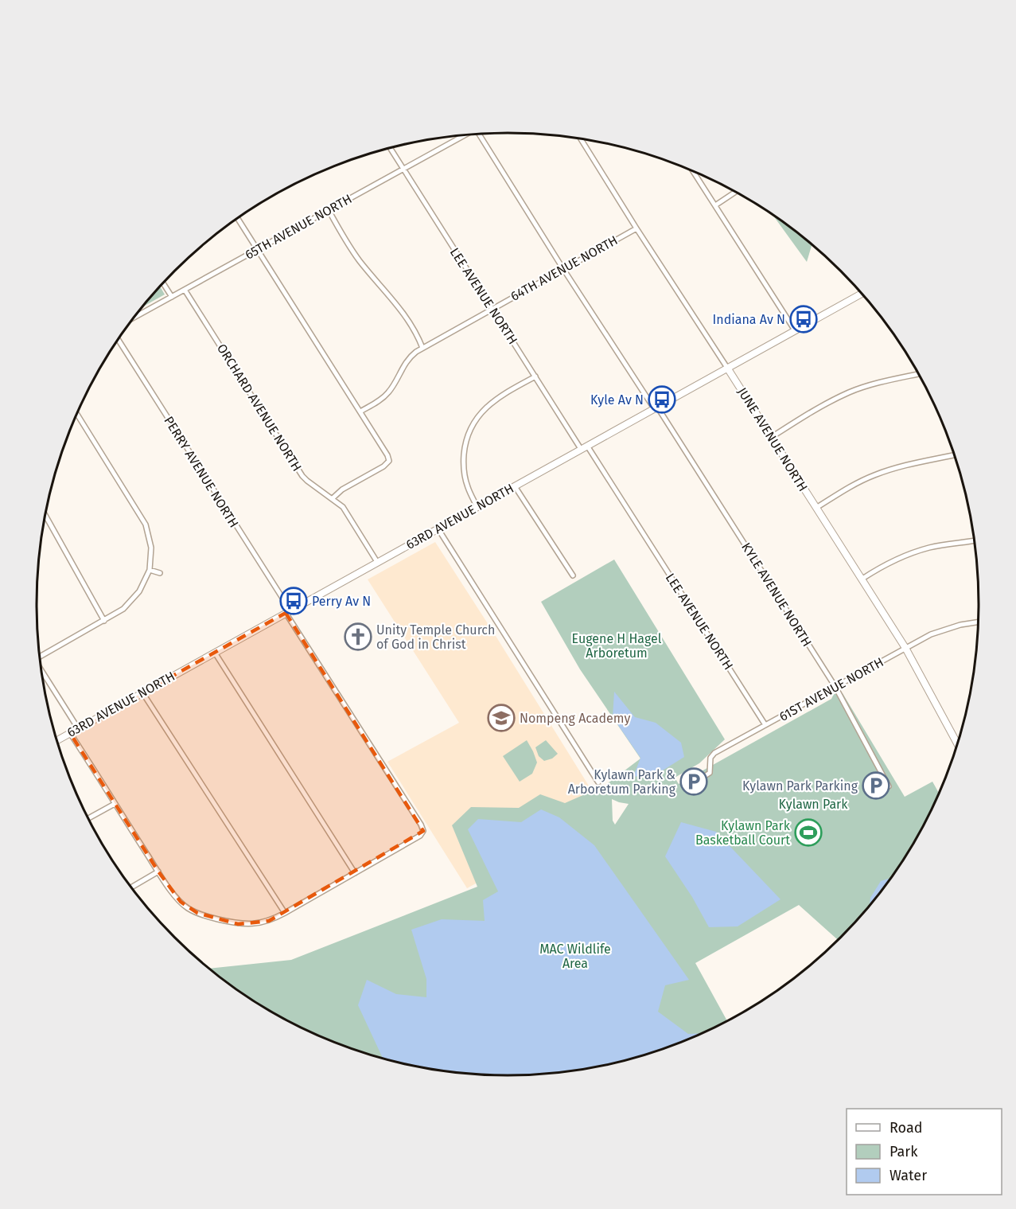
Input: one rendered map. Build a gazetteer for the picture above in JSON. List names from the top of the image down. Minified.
{"streets":{"street":["65TH AVENUE NORTH","64TH AVENUE NORTH","LEE AVENUE NORTH","ORCHARD AVENUE NORTH","JUNE AVENUE NORTH","PERRY AVENUE NORTH","63RD AVENUE NORTH","KYLE AVENUE NORTH","61ST AVENUE NORTH"]},"crossings":[["65TH AVENUE NORTH","LEE AVENUE NORTH"],["65TH AVENUE NORTH","ORCHARD AVENUE NORTH"],["64TH AVENUE NORTH","LEE AVENUE NORTH"],["64TH AVENUE NORTH","JUNE AVENUE NORTH"],["64TH AVENUE NORTH","KYLE AVENUE NORTH"],["LEE AVENUE NORTH","63RD AVENUE NORTH"],["LEE AVENUE NORTH","61ST AVENUE NORTH"],["ORCHARD AVENUE NORTH","63RD AVENUE NORTH"],["JUNE AVENUE NORTH","63RD AVENUE NORTH"],["JUNE AVENUE NORTH","61ST AVENUE NORTH"],["PERRY AVENUE NORTH","63RD AVENUE NORTH"],["63RD AVENUE NORTH","KYLE AVENUE NORTH"],["KYLE AVENUE NORTH","61ST AVENUE NORTH"]],"parks":["Eugene H Hagel Arboretum","Kylawn Park","MAC Wildlife Area"],"places":{"bus stop":["Indiana Av N","Kyle Av N","Perry Av N"],"church":["Unity Temple Church of God in Christ"],"school or university":["Nompeng Academy"],"parking":["Kylawn Park & Arboretum Parking","Kylawn Park Parking"],"sports":["Kylawn Park Basketball Court"]},"legend":["Road","Park","Water"]}
